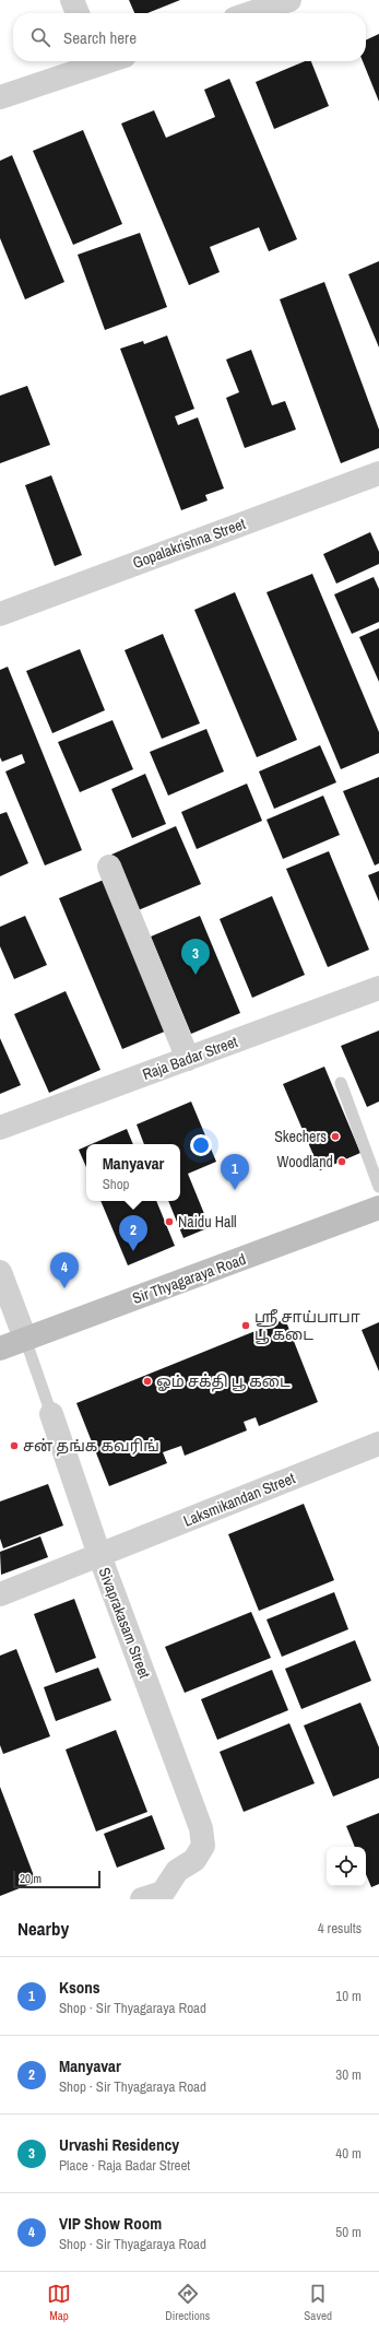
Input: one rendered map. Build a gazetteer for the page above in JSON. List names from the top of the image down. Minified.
{"streets":{"main road":["Sir Thyagaraya Road"],"street":["Gopalakrishna Street","Raja Badar Street","Laksmikandan Street","Sivaprakasam Street"]},"crossings":[["Sir Thyagaraya Road","Sivaprakasam Street"],["Laksmikandan Street","Sivaprakasam Street"]],"places":["Skechers","Woodland","Naidu Hall","ஶ்ரீ சாய்பாபா பூ கடை","ஓம் சக்தி பூ கடை","சன் தங்க கவரிங்"],"scale_bar":"20 m","page":{"search":"Search here","pins":["3","1","2","4"],"popup":["Manyavar","Shop"],"scale":"20 m","heading":["Nearby","4 results"],"list":[{"mark":"1","name":"Ksons","note":"Shop · Sir Thyagaraya Road","value":"10 m"},{"mark":"2","name":"Manyavar","note":"Shop · Sir Thyagaraya Road","value":"30 m"},{"mark":"3","name":"Urvashi Residency","note":"Place · Raja Badar Street","value":"40 m"},{"mark":"4","name":"VIP Show Room","note":"Shop · Sir Thyagaraya Road","value":"50 m"}],"nav":["Map","Directions","Saved"]}}
